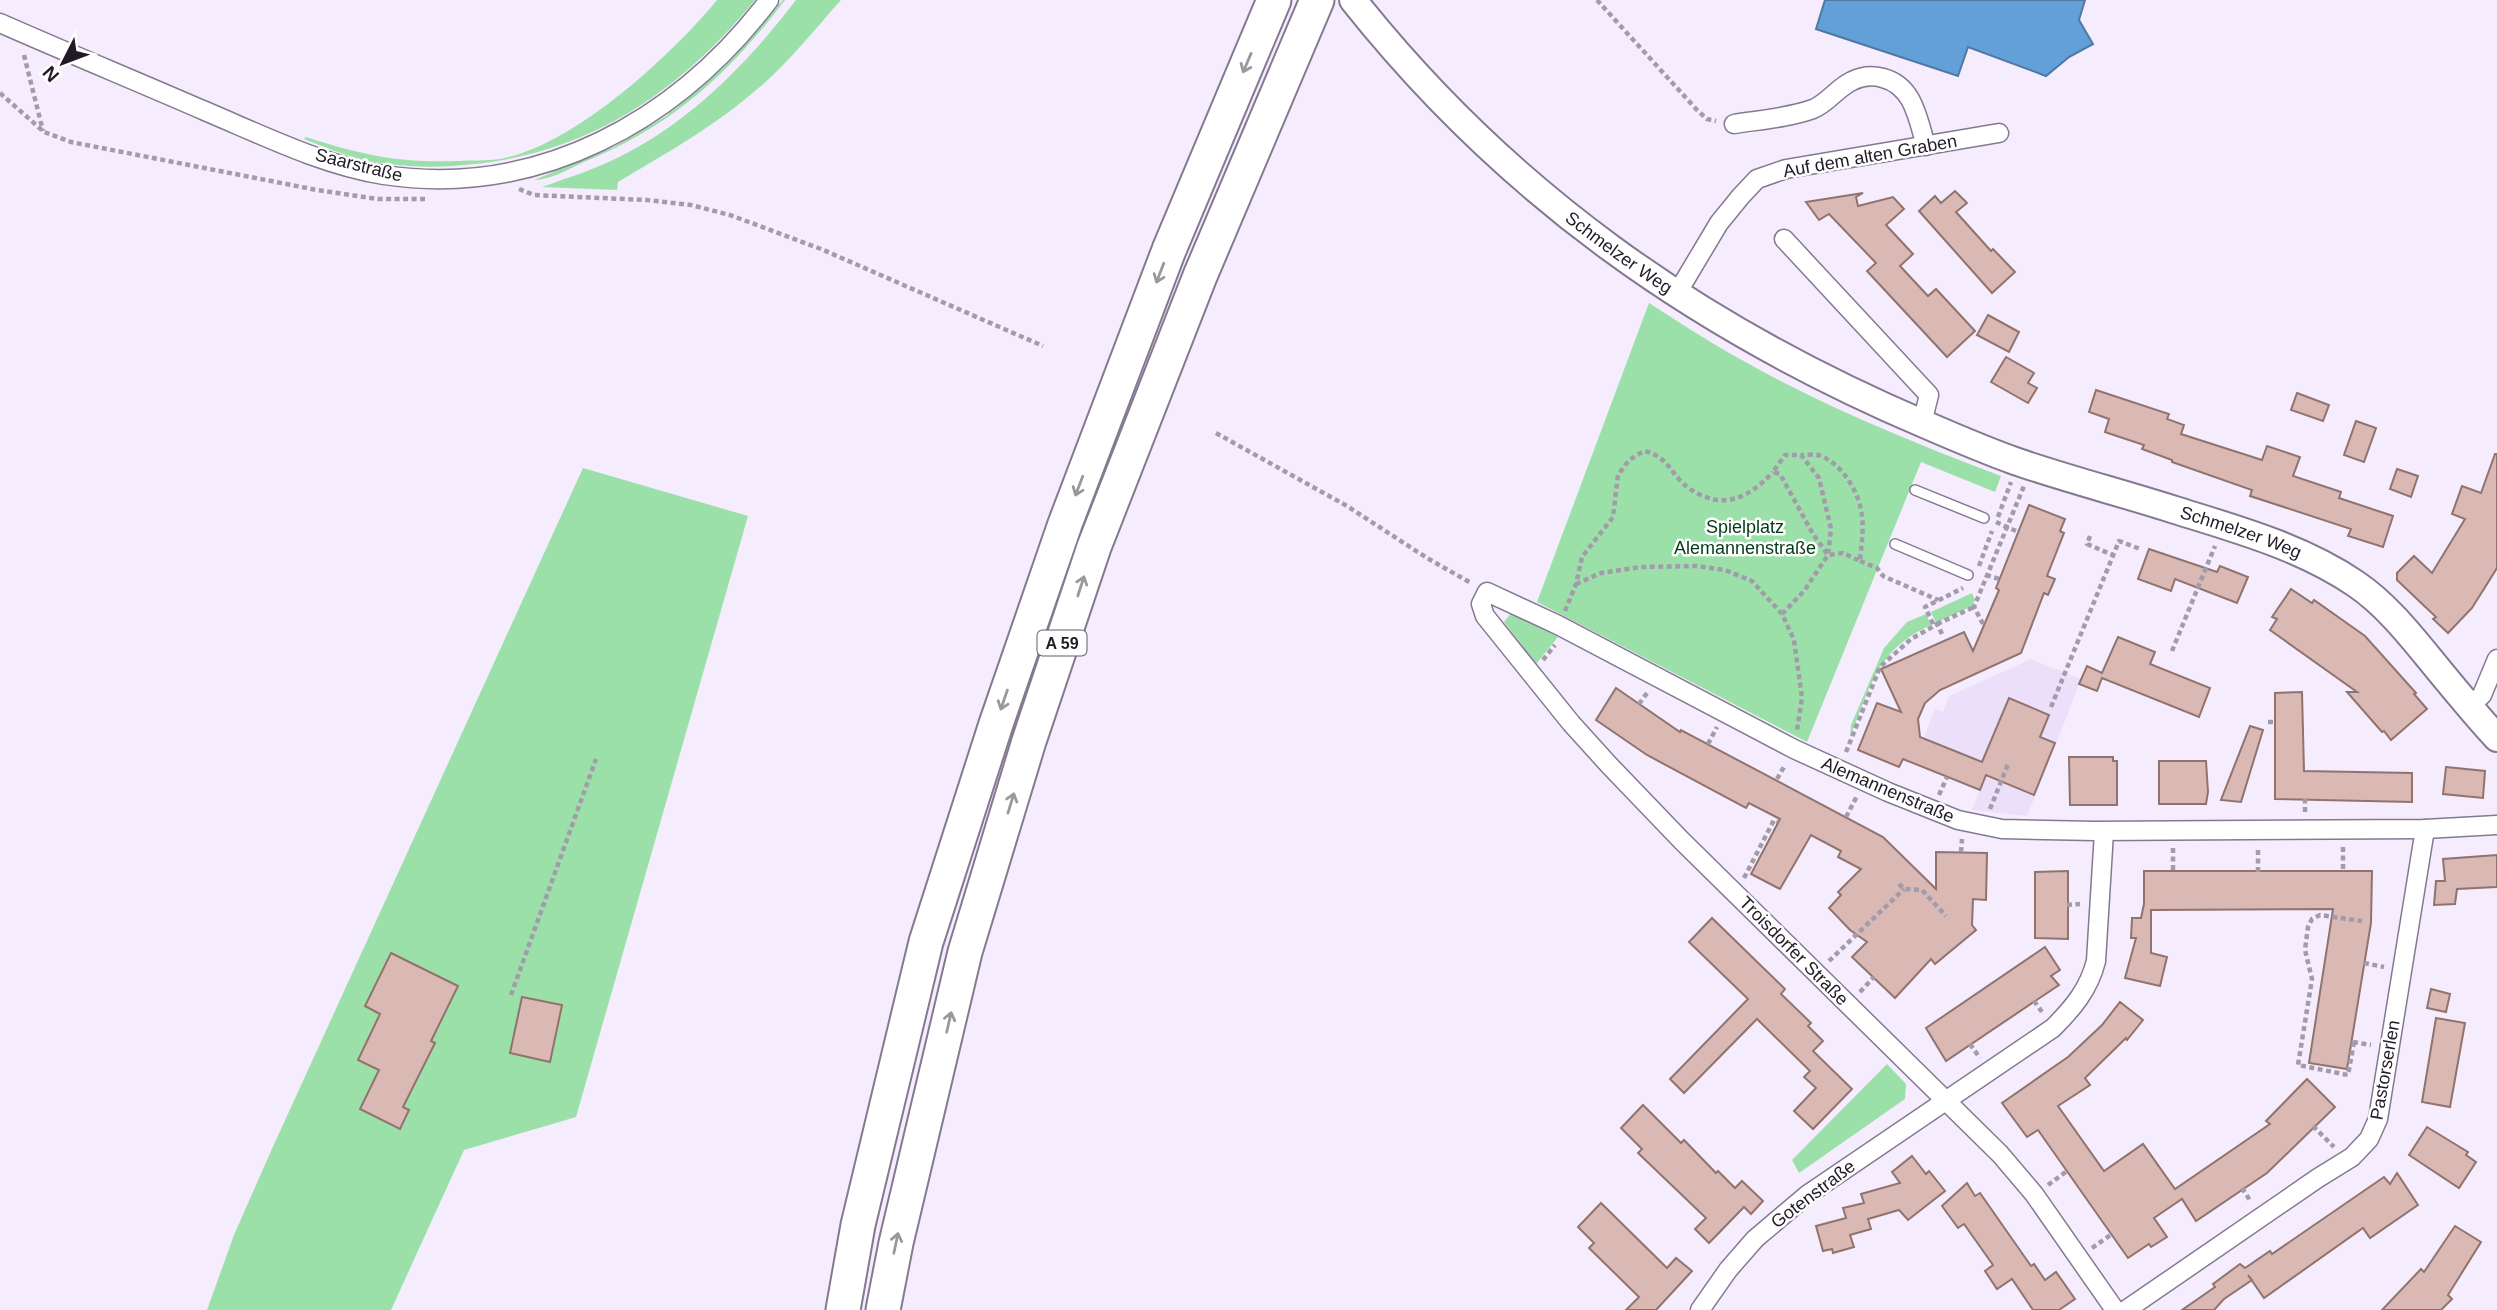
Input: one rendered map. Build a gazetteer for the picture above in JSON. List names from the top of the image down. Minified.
{"streets":{"highway":["A 59"],"street":["Auf dem alten Graben","Saarstraße","Schmelzer Weg","Alemannenstraße","Troisdorfer Straße","Pastorserlen","Gotenstraße"]},"crossings":[["Auf dem alten Graben","Schmelzer Weg"],["Alemannenstraße","Troisdorfer Straße"],["Alemannenstraße","Pastorserlen"],["Alemannenstraße","Gotenstraße"],["Troisdorfer Straße","Gotenstraße"]],"parks":["Spielplatz Alemannenstraße"],"north":"bottom left"}
